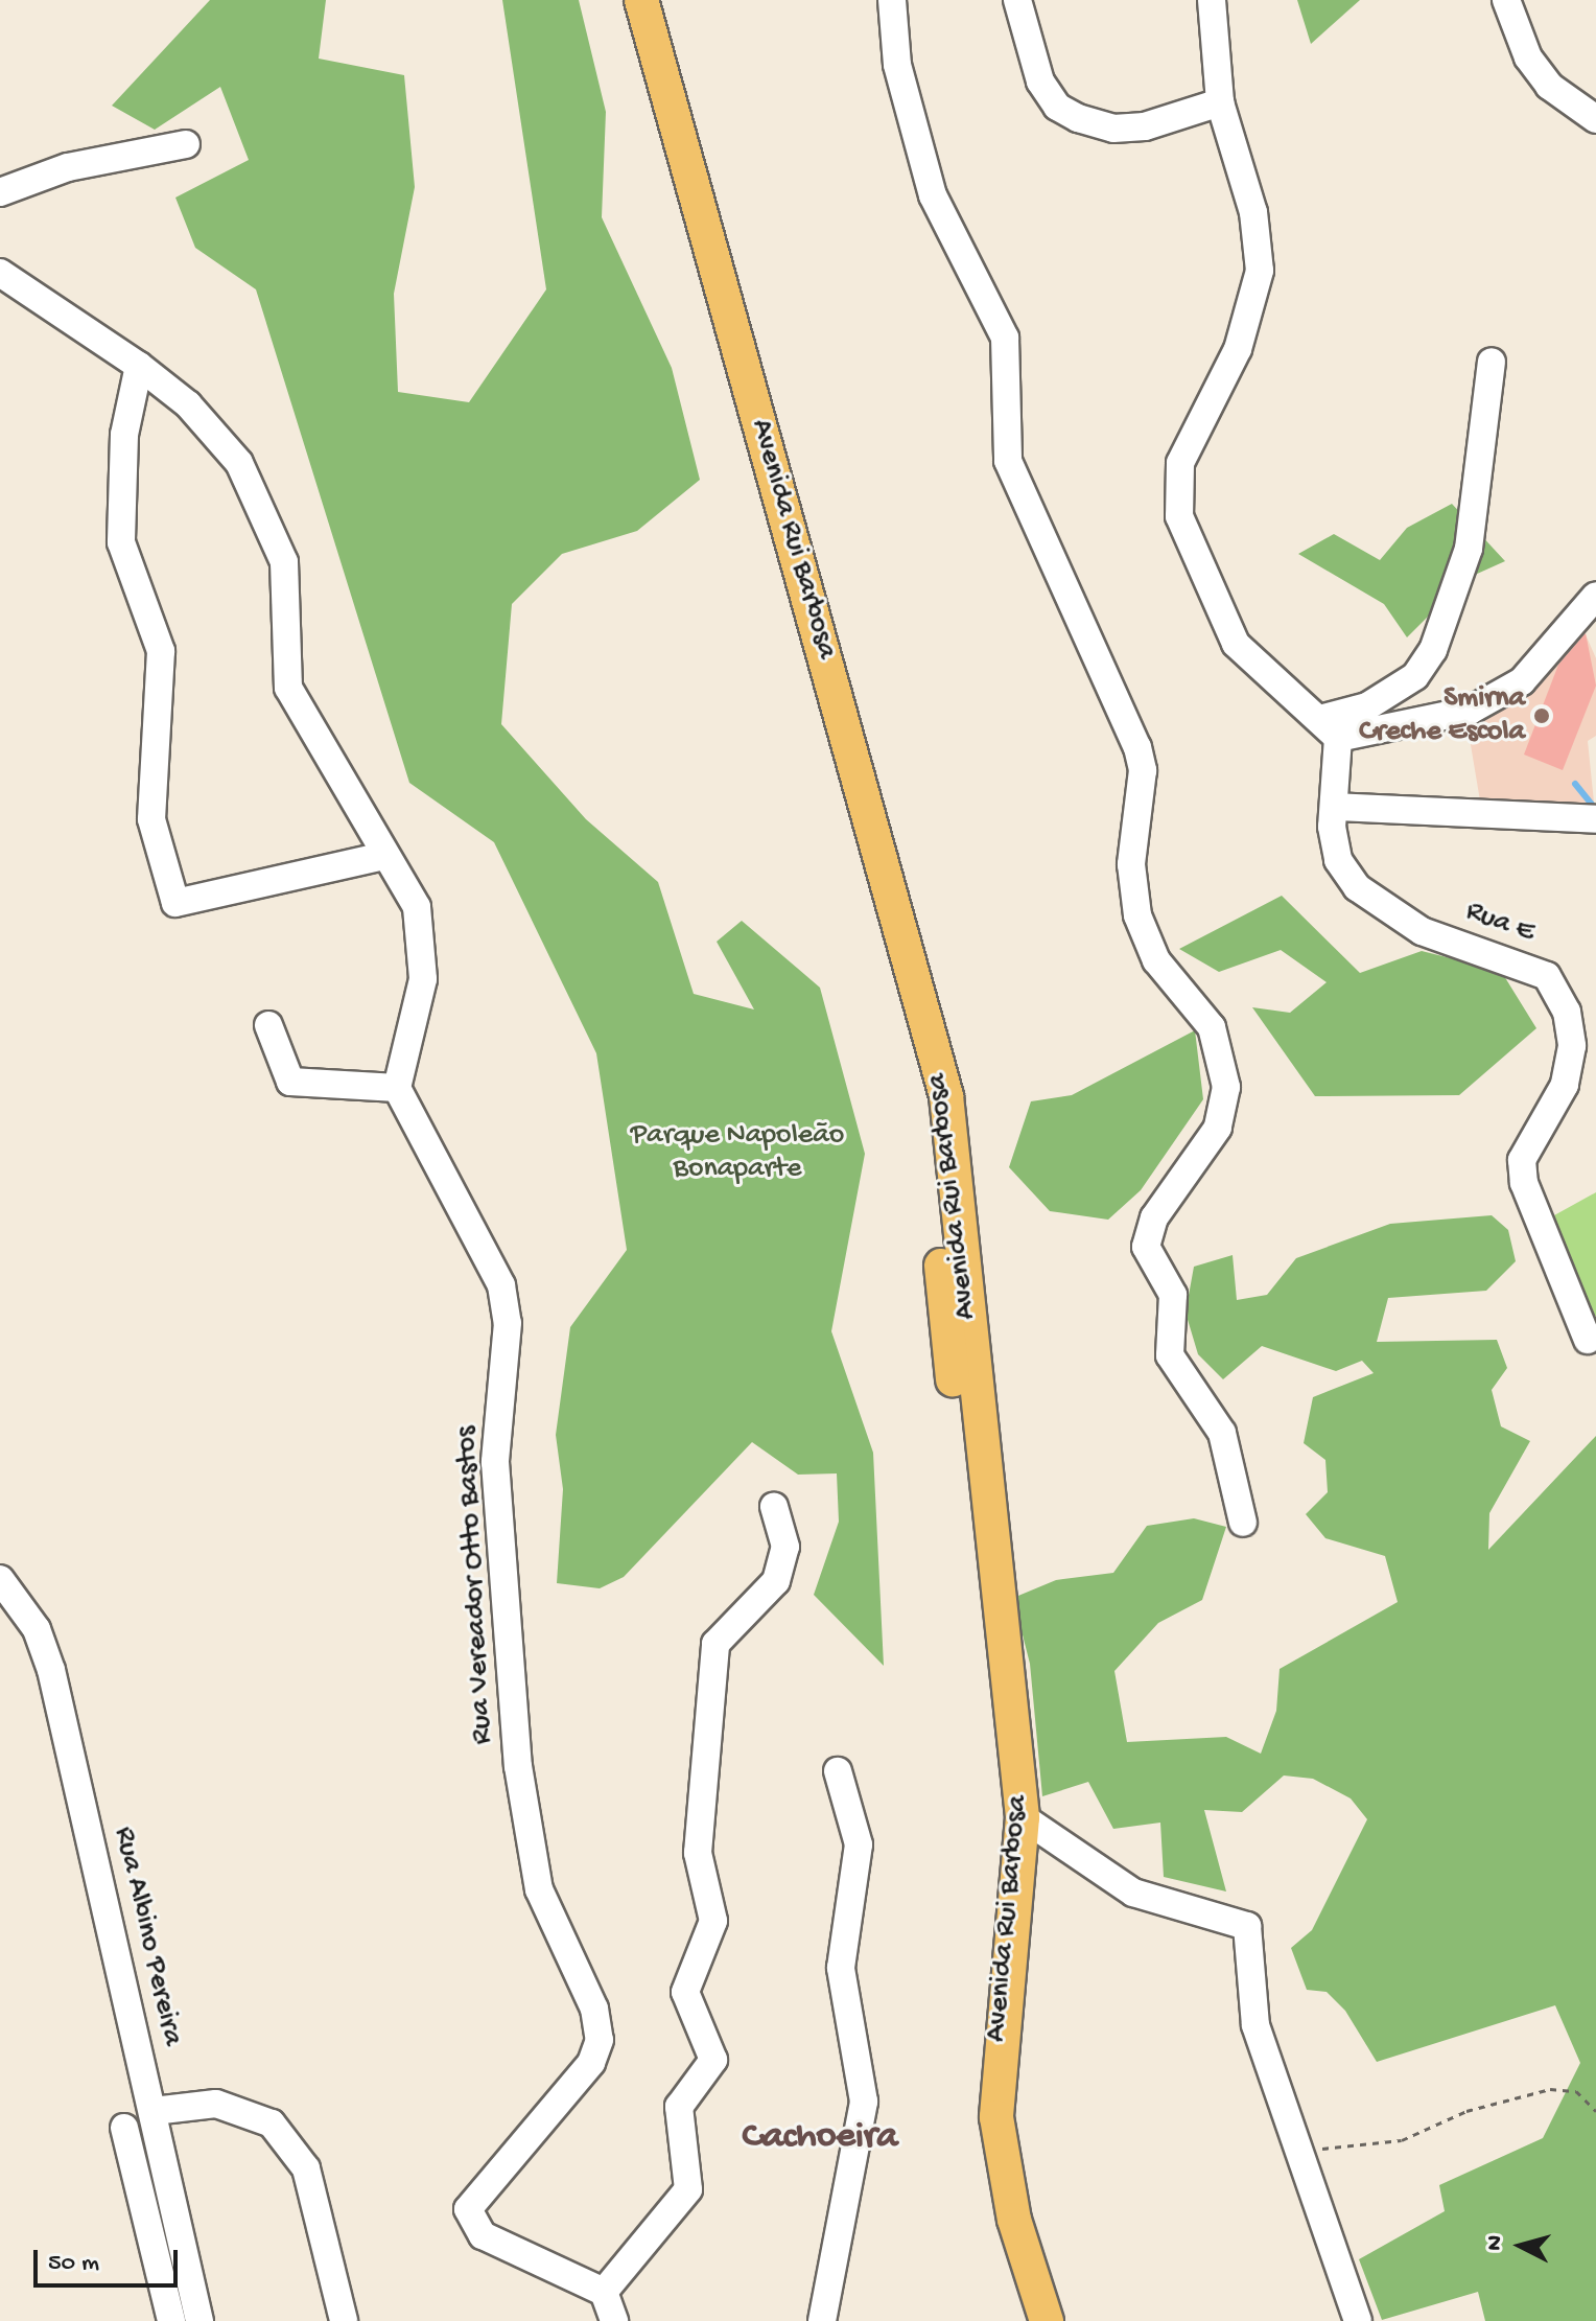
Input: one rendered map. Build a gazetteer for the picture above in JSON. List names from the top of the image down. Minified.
{"streets":{"main road":["Avenida Rui Barbosa"],"street":["Rua E","Rua Vereador Otto Bastos","Rua Albino Pereira"]},"districts":["Cachoeira"],"parks":["Parque Napoleão Bonaparte"],"places":["Smirna Creche Escola"],"scale_bar":"50 m","north":"left"}
